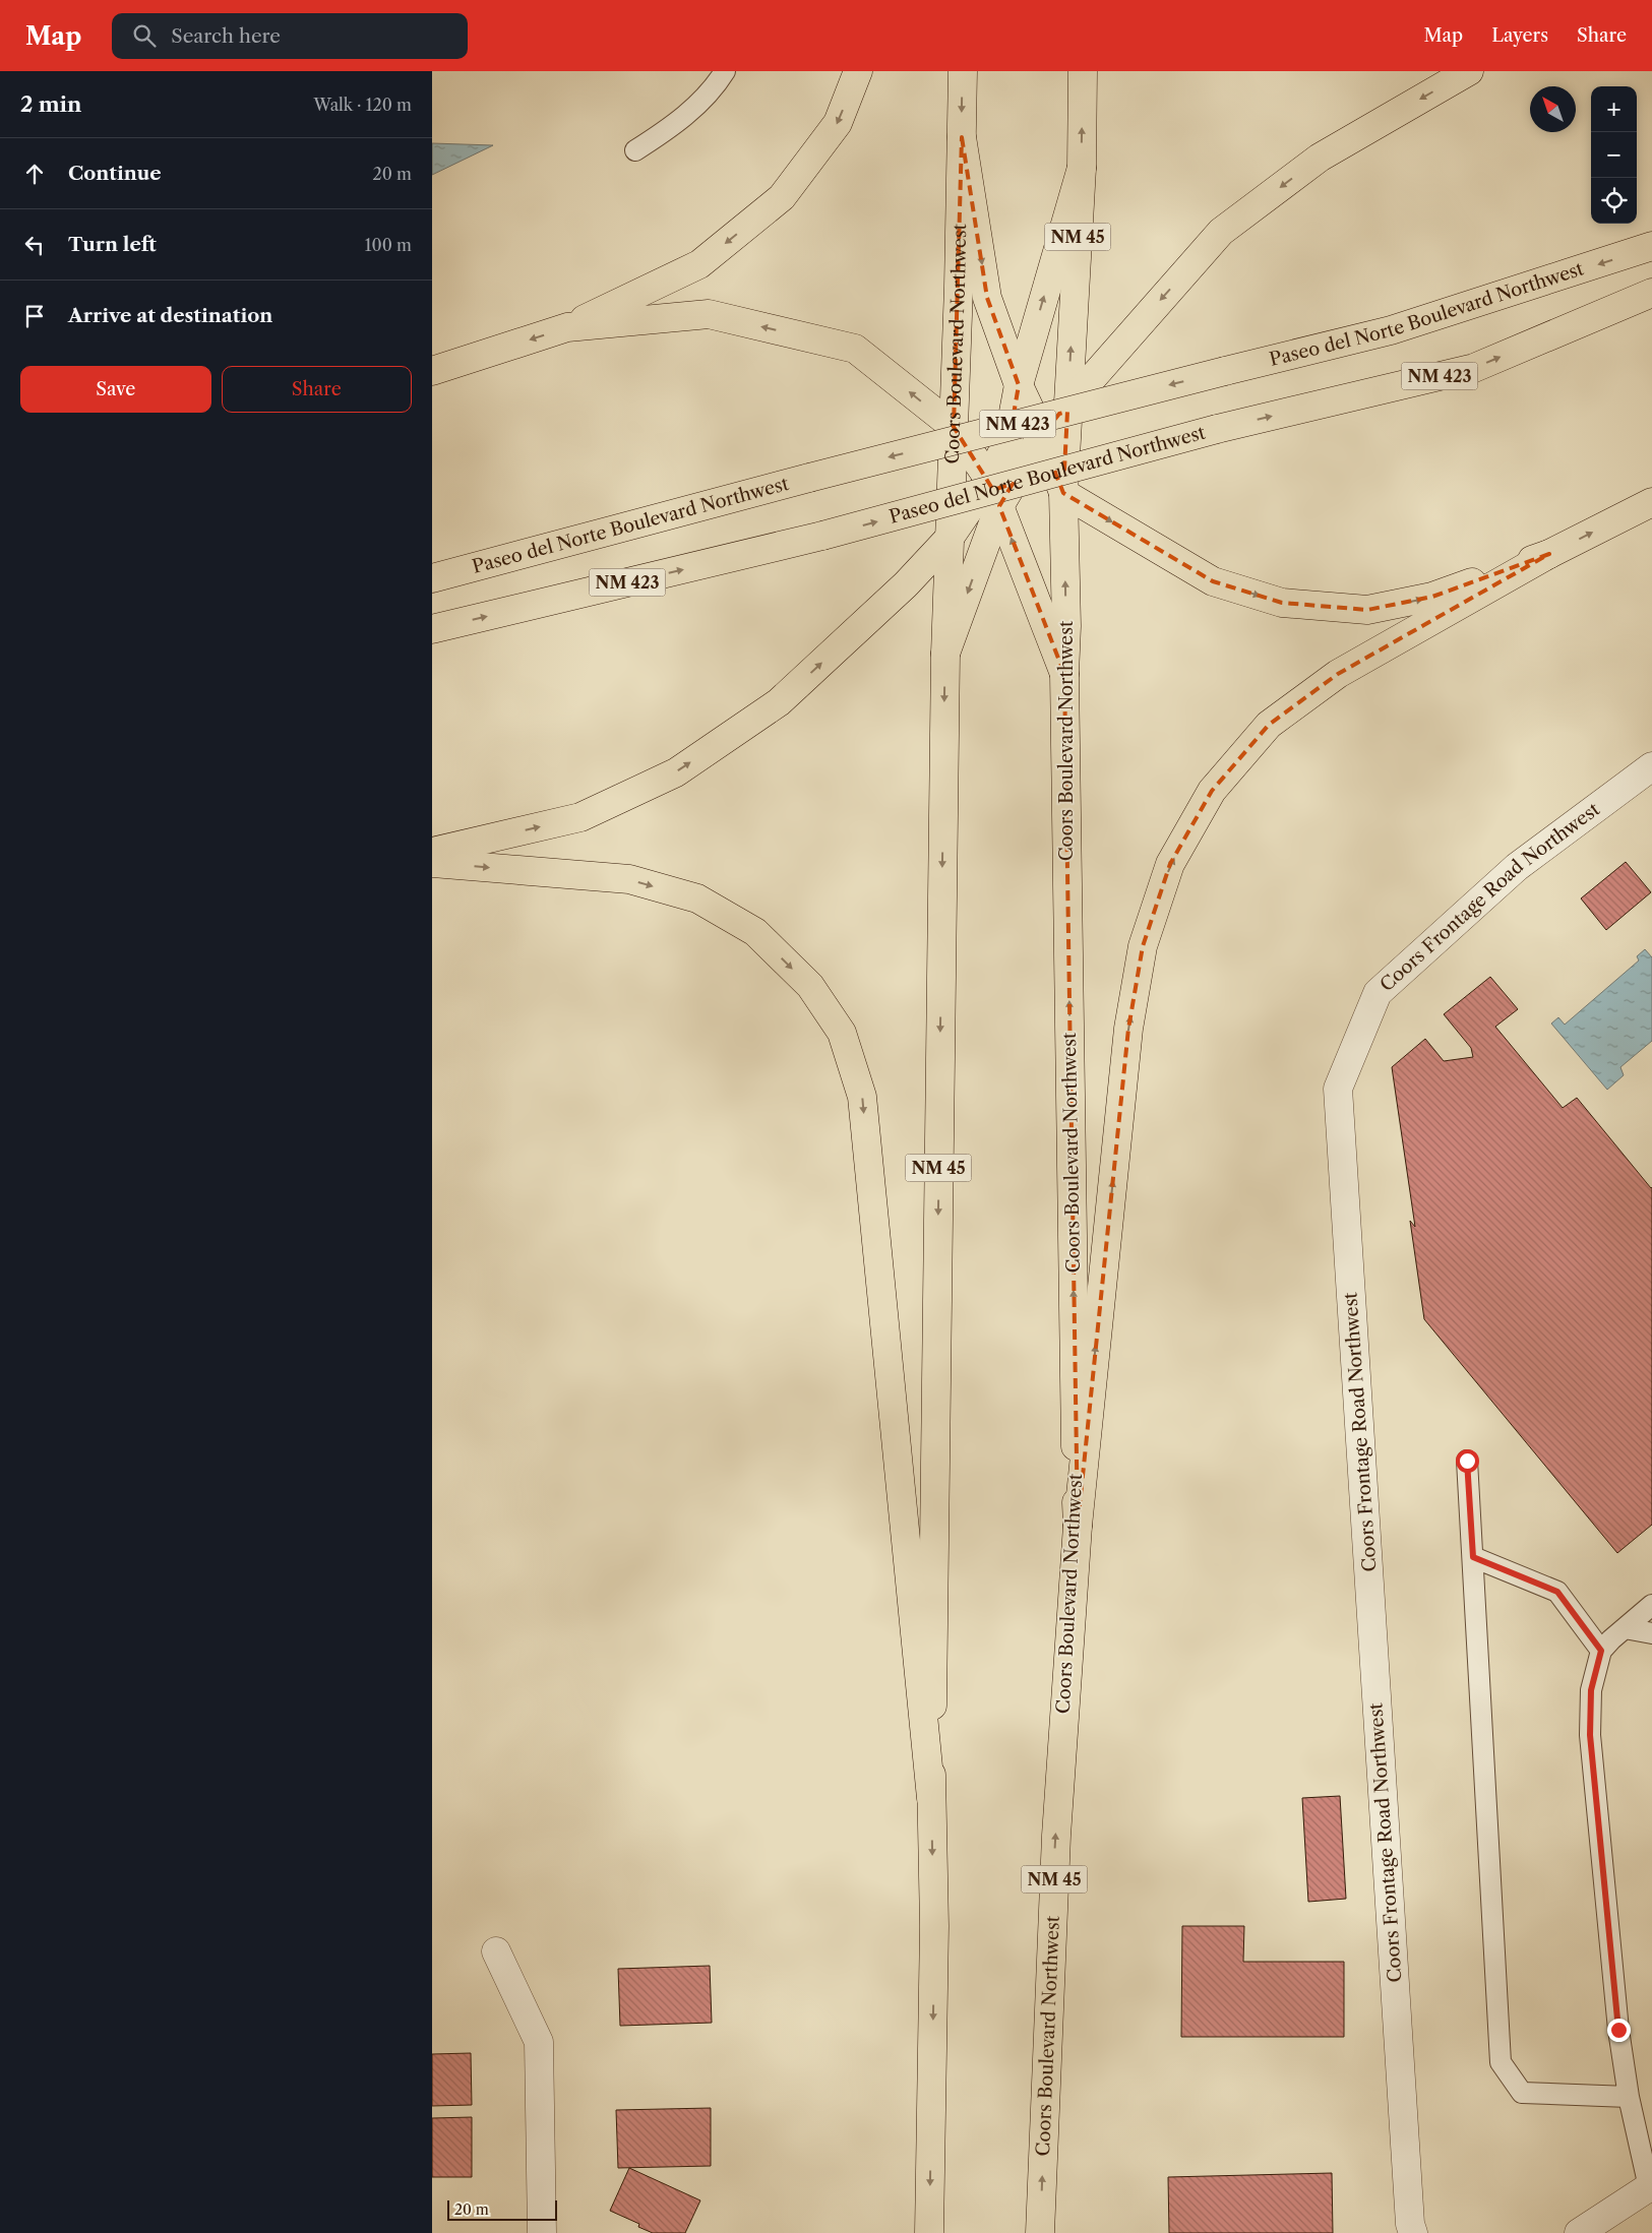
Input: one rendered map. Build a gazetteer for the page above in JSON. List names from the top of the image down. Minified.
{"streets":{"main road":["NM 45","Paseo del Norte Boulevard Northwest","Coors Boulevard Northwest","NM 423"],"street":["Coors Frontage Road Northwest"]},"scale_bar":"20 m","north":"top left","page":{"header":"Map","search":"Search here","nav":["Map","Layers","Share"],"heading":["2 min","Walk · 120 m"],"map_buttons":["+","−"],"list":[["Continue","20 m"],["Turn left","100 m"],"Arrive at destination"],"buttons":["Save","Share"],"scale":"20 m"}}
